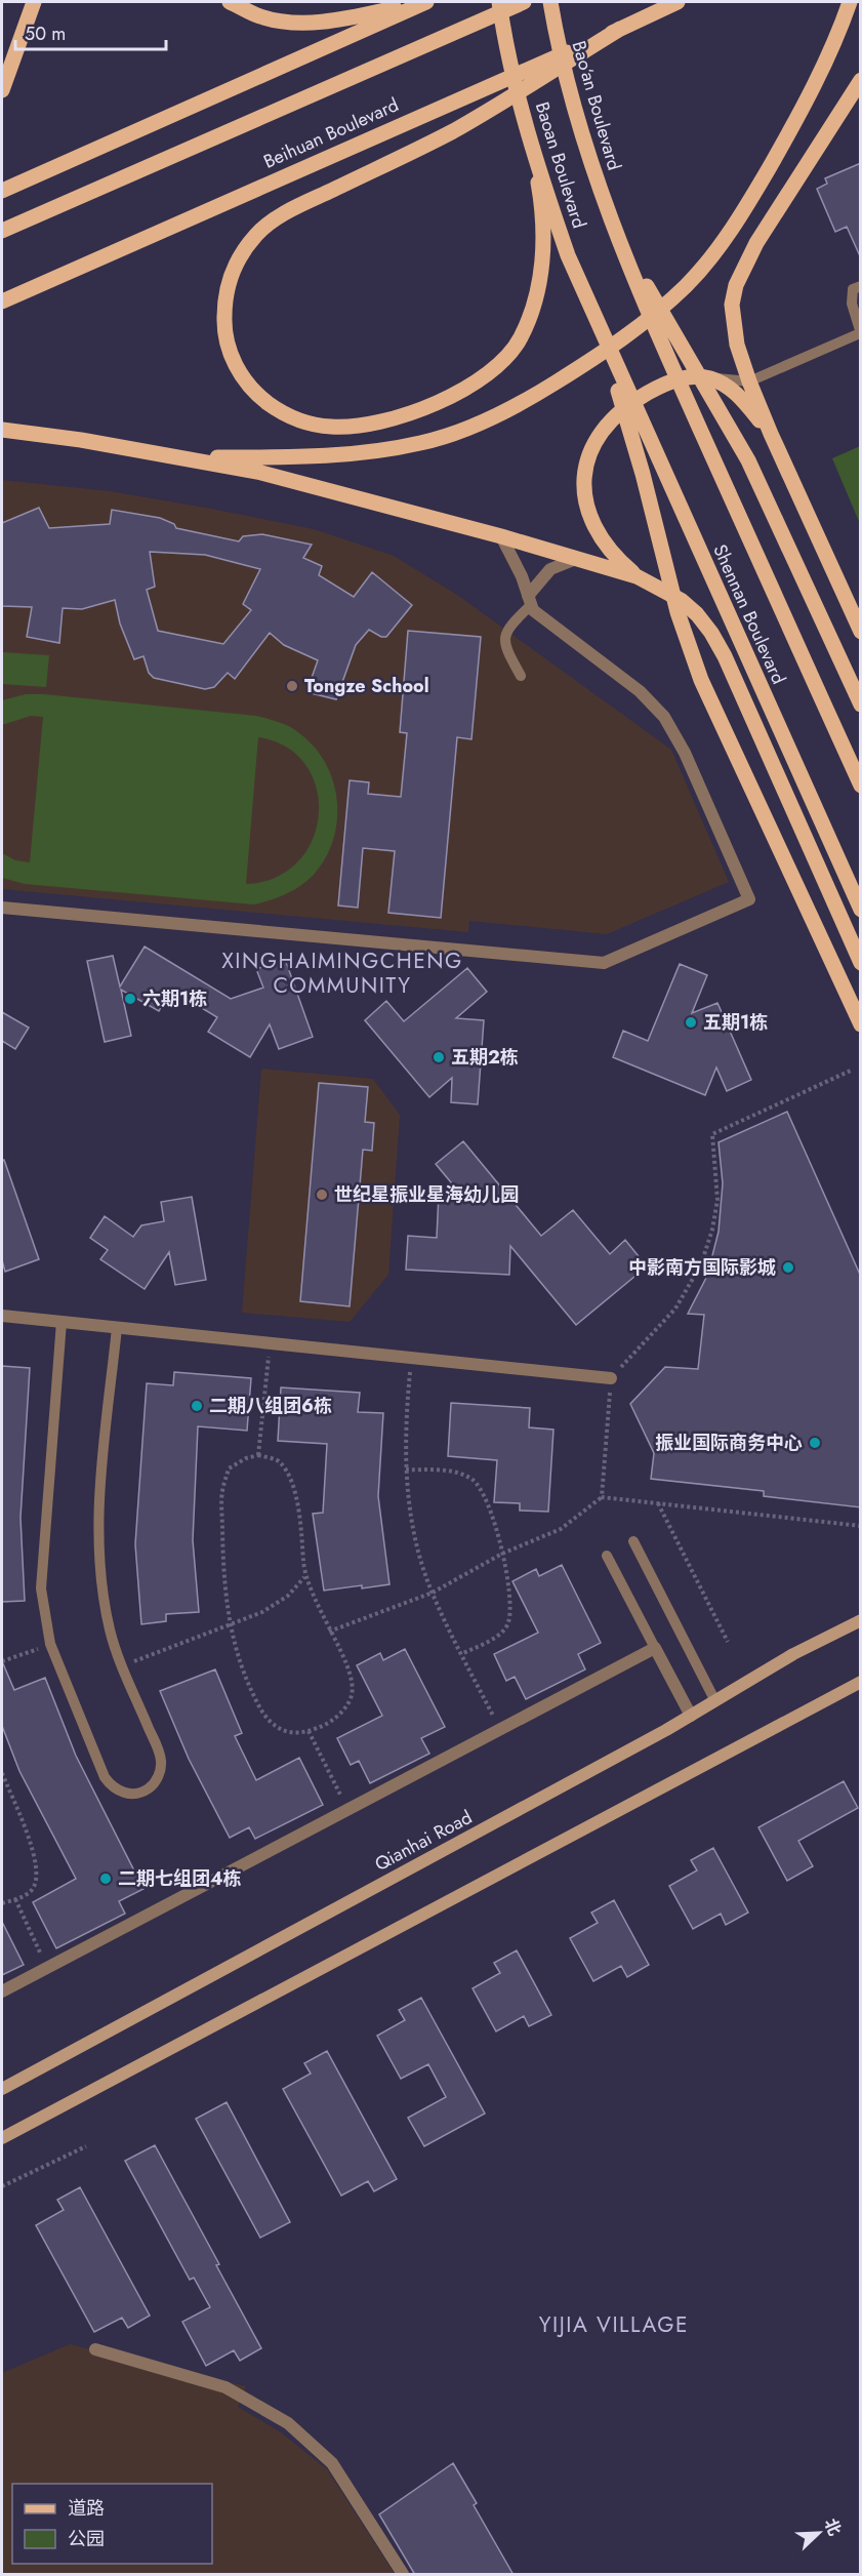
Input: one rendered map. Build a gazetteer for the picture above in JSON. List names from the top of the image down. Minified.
{"streets":{"main road":["Bao‘an Boulevard","Beihuan Boulevard","Baoan Boulevard","Shennan Boulevard","Qianhai Road"]},"crossings":[["Bao‘an Boulevard","Shennan Boulevard"],["Baoan Boulevard","Shennan Boulevard"]],"districts":["XINGHAIMINGCHENG COMMUNITY","YIJIA VILLAGE"],"places":["Tongze School","六期1栋","五期1栋","五期2栋","世纪星振业星海幼儿园","中影南方国际影城","二期八组团6栋","振业国际商务中心","二期七组团4栋"],"legend":["道路","公园"],"scale_bar":"50 m","north":"top right"}
